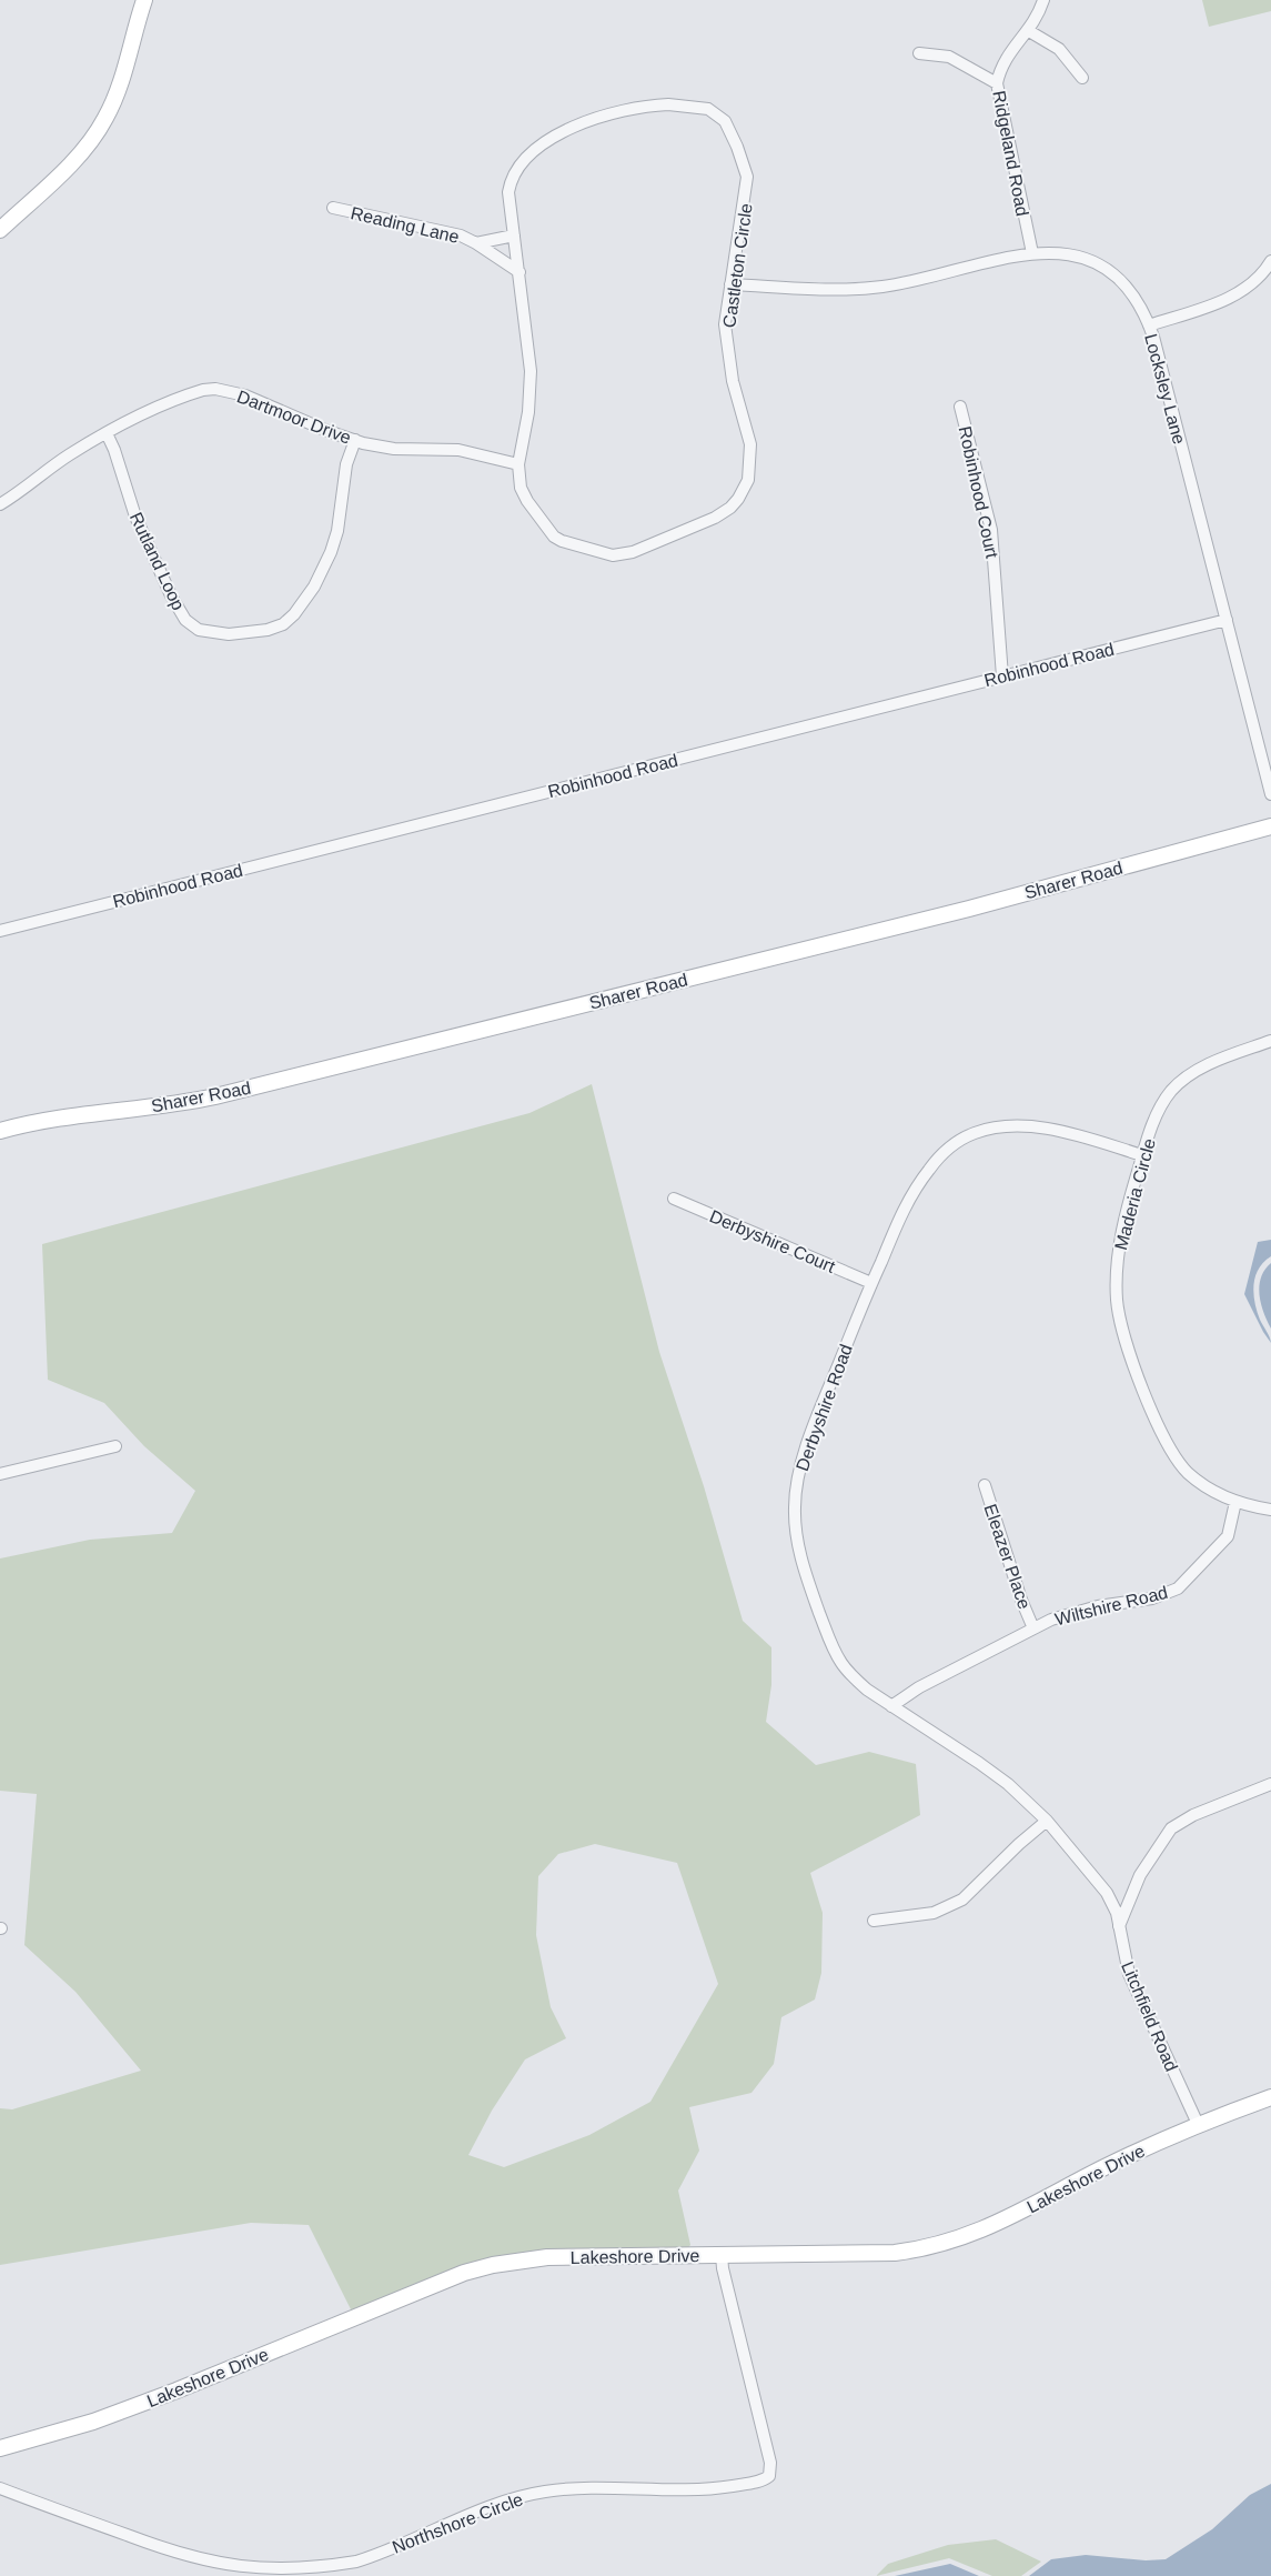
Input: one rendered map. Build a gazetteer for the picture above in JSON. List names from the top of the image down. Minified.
{"streets":{"street":["Ridgeland Road","Reading Lane","Castleton Circle","Locksley Lane","Dartmoor Drive","Robinhood Court","Rutland Loop","Robinhood Road","Sharer Road","Maderia Circle","Derbyshire Court","Derbyshire Road","Eleazer Place","Wiltshire Road","Litchfield Road","Lakeshore Drive","Northshore Circle"]},"crossings":[["Ridgeland Road","Locksley Lane"],["Reading Lane","Castleton Circle"],["Castleton Circle","Locksley Lane"],["Castleton Circle","Dartmoor Drive"],["Locksley Lane","Robinhood Road"],["Dartmoor Drive","Rutland Loop"],["Robinhood Court","Robinhood Road"],["Maderia Circle","Derbyshire Road"],["Maderia Circle","Wiltshire Road"],["Derbyshire Court","Derbyshire Road"],["Derbyshire Road","Wiltshire Road"],["Derbyshire Road","Litchfield Road"],["Eleazer Place","Wiltshire Road"],["Litchfield Road","Lakeshore Drive"],["Lakeshore Drive","Northshore Circle"]]}
